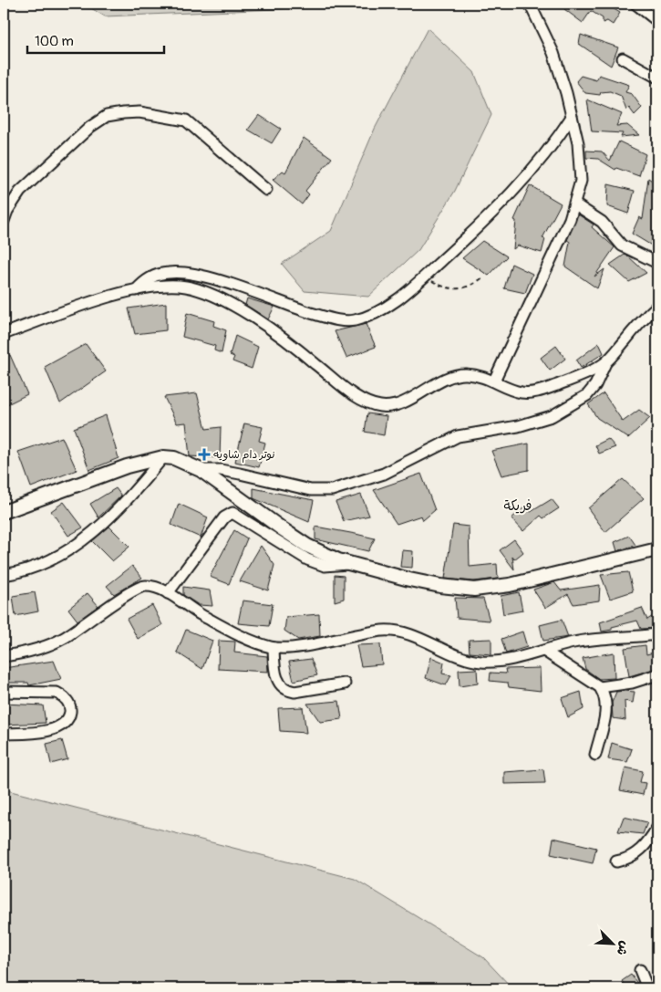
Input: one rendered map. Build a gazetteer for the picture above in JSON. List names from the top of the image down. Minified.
{"districts":["فريكة"],"places":{"health":["نوتر دام شاويه"]},"scale_bar":"100 m","north":"bottom right"}
